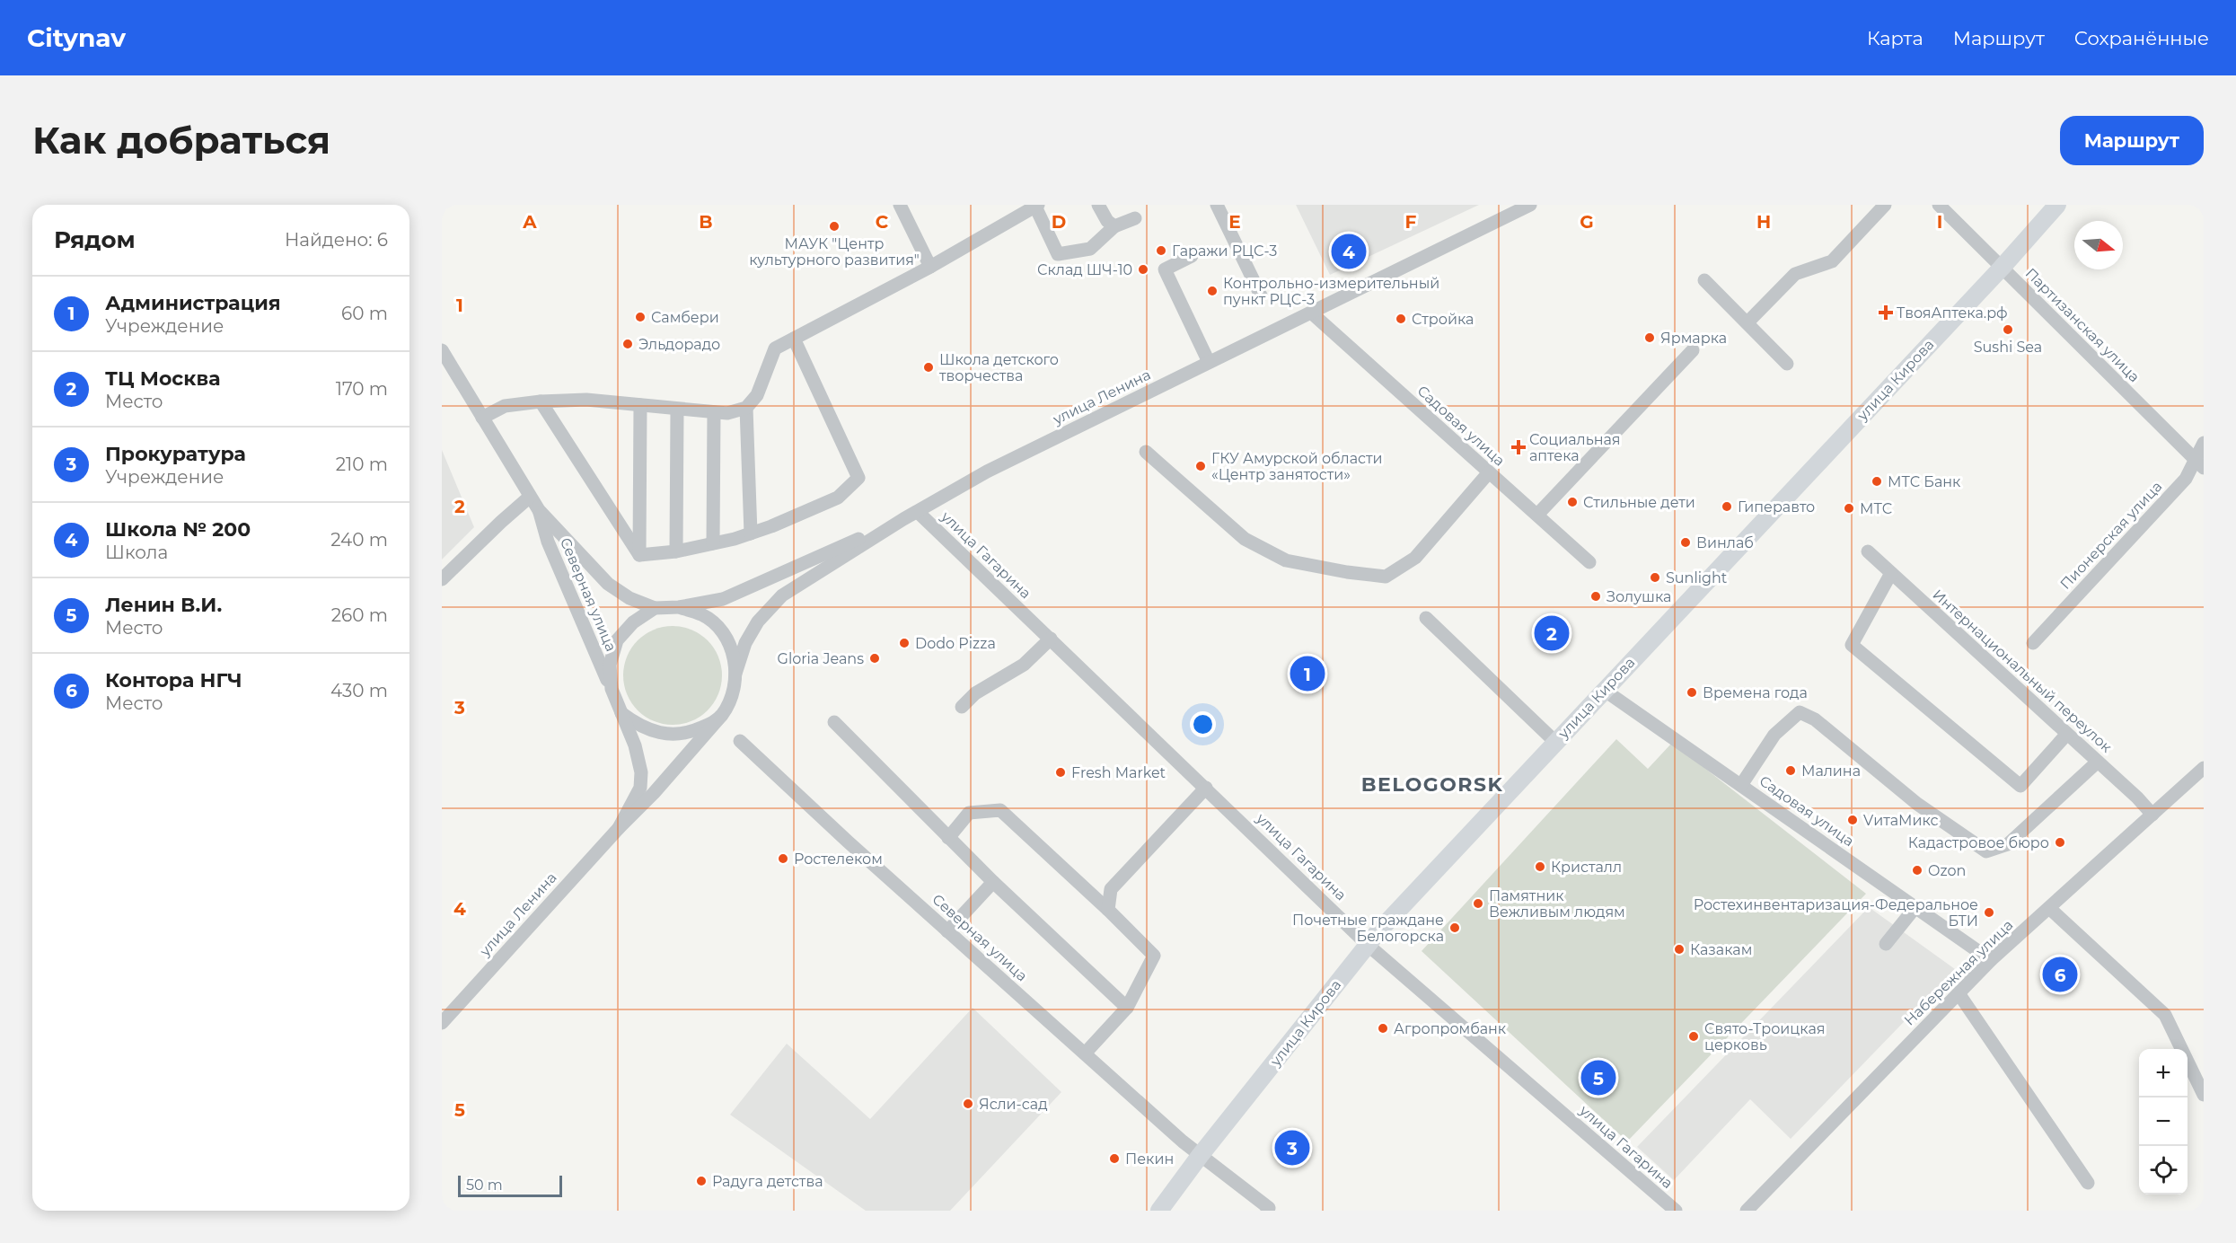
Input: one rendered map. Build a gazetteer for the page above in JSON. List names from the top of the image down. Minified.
{"streets":{"main road":["улица Кирова"],"street":["Партизанская улица","улица Ленина","Садовая улица","Пионерская улица","улица Гагарина","Северная улица","Интернациональный переулок","Набережная улица"]},"crossings":[["Партизанская улица","улица Кирова"],["Партизанская улица","Пионерская улица"],["улица Кирова","Садовая улица"],["улица Кирова","улица Гагарина"],["улица Кирова","Северная улица"],["улица Ленина","Садовая улица"],["улица Ленина","улица Гагарина"],["улица Ленина","Северная улица"],["Садовая улица","Набережная улица"],["Интернациональный переулок","Набережная улица"]],"districts":["BELOGORSK"],"places":{"other":["МАУК \"Центр культурного развития\"","Гаражи РЦС-3","Склад ШЧ-10","Контрольно-измерительный пункт РЦС-3","Самбери","Стройка","Sushi Sea","Ярмарка","Эльдорадо","Школа детского творчества","ГКУ Амурской области «Центр занятости»","МТС Банк","Стильные дети","Гиперавто","МТС","Винлаб","Sunlight","Золушка","Dodo Pizza","Gloria Jeans","Времена года","Малина","Fresh Market","VитаМикс","Кадастровое бюро","Ростелеком","Кристалл","Ozon","Памятник Вежливым людям","Ростехинвентаризация-Федеральное БТИ","Почетные граждане Белогорска","Казакам","Агропромбанк","Свято-Троицкая церковь","Ясли-сад","Пекин","Радуга детства"],"health":["ТвояАптека.рф","Социальная аптека"]},"scale_bar":"50 m","north":"right","page":{"header":"Citynav","nav":["Карта","Маршрут","Сохранённые"],"buttons":"Маршрут","title":"Как добраться","heading":["Рядом","Найдено: 6"],"pins":["4","2","1","6","5","3"],"list":[{"mark":"1","name":"Администрация","note":"Учреждение","value":"60 m"},{"mark":"2","name":"ТЦ Москва","note":"Место","value":"170 m"},{"mark":"3","name":"Прокуратура","note":"Учреждение","value":"210 m"},{"mark":"4","name":"Школа № 200","note":"Школа","value":"240 m"},{"mark":"5","name":"Ленин В.И.","note":"Место","value":"260 m"},{"mark":"6","name":"Контора НГЧ","note":"Место","value":"430 m"}],"map_buttons":["+","−"],"scale":"50 m"},"grid":{"columns":["A","B","C","D","E","F","G","H","I"],"rows":["1","2","3","4","5"]}}
